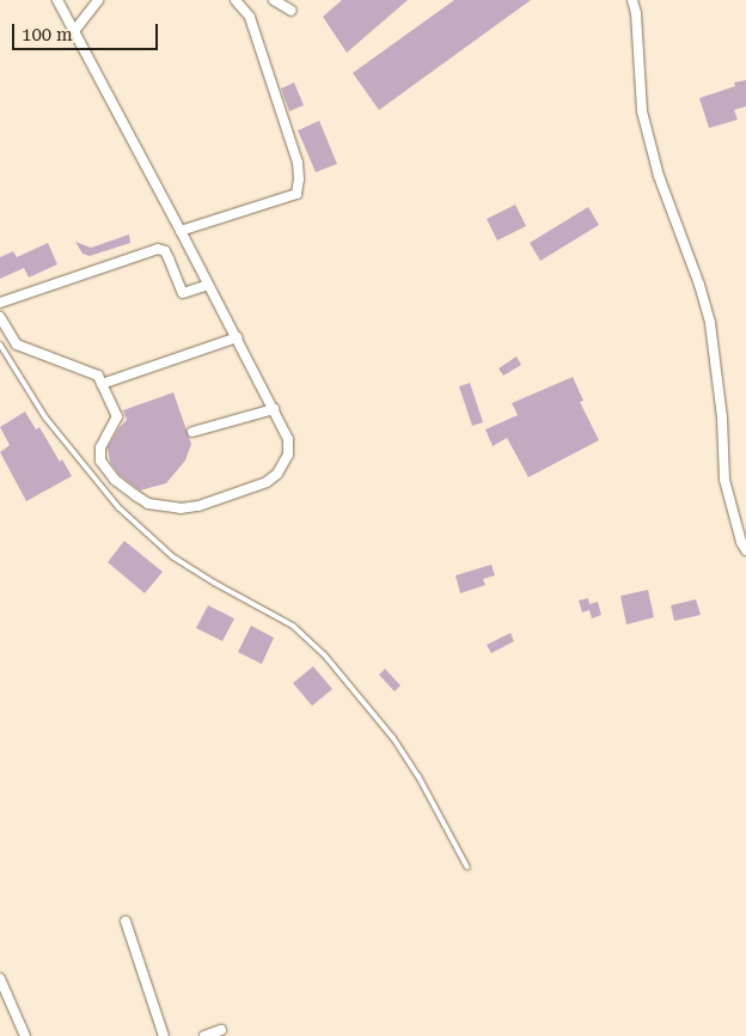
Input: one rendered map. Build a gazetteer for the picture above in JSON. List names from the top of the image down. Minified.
{"scale_bar":"100 m"}
